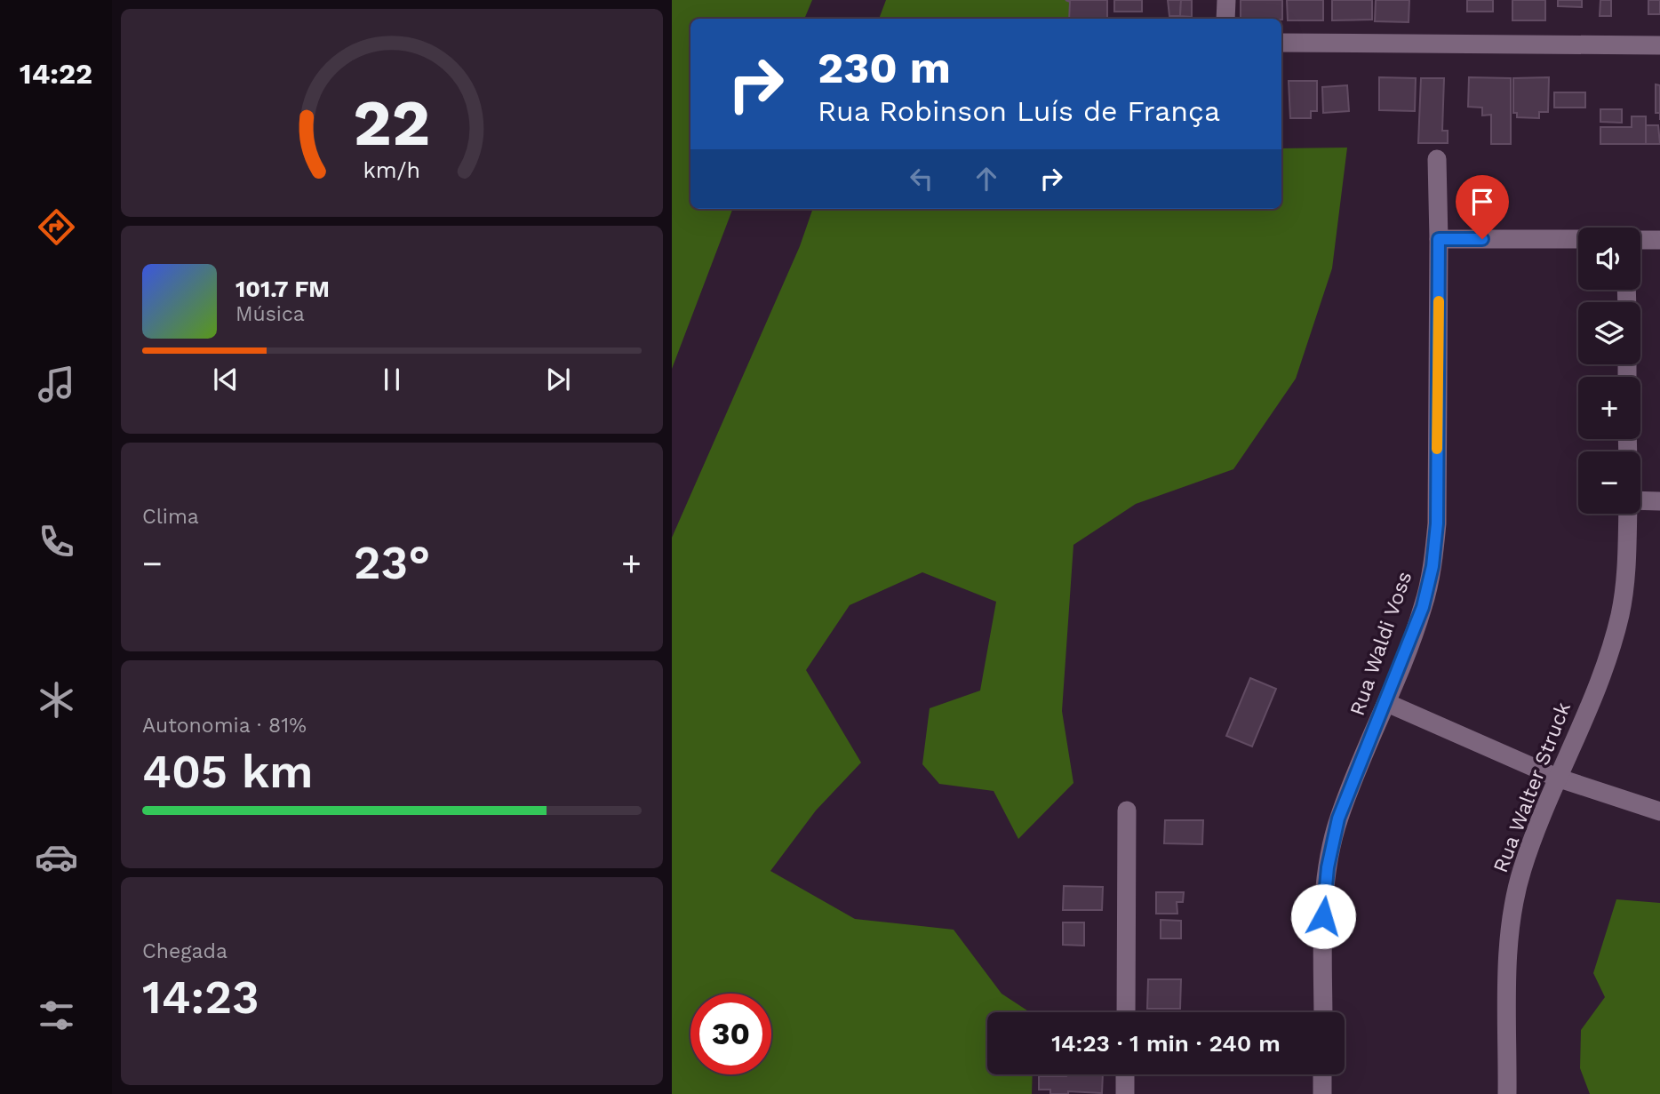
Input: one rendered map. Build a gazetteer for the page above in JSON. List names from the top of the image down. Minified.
{"streets":{"street":["Rua Waldi Voss","Rua Walter Struck"]},"page":{"tabs":"14:22","turn":["230 m","Rua Robinson Luís de França"],"map_buttons":["+","−"],"song":["101.7 FM","Música"],"tile":["Clima",["Autonomia · 81%","405 km"],["Chegada","14:23"]],"heat":["−","23°","+"],"limit":"30","trip":"14:23 · 1 min · 240 m","gauge":["22","km/h"]}}
